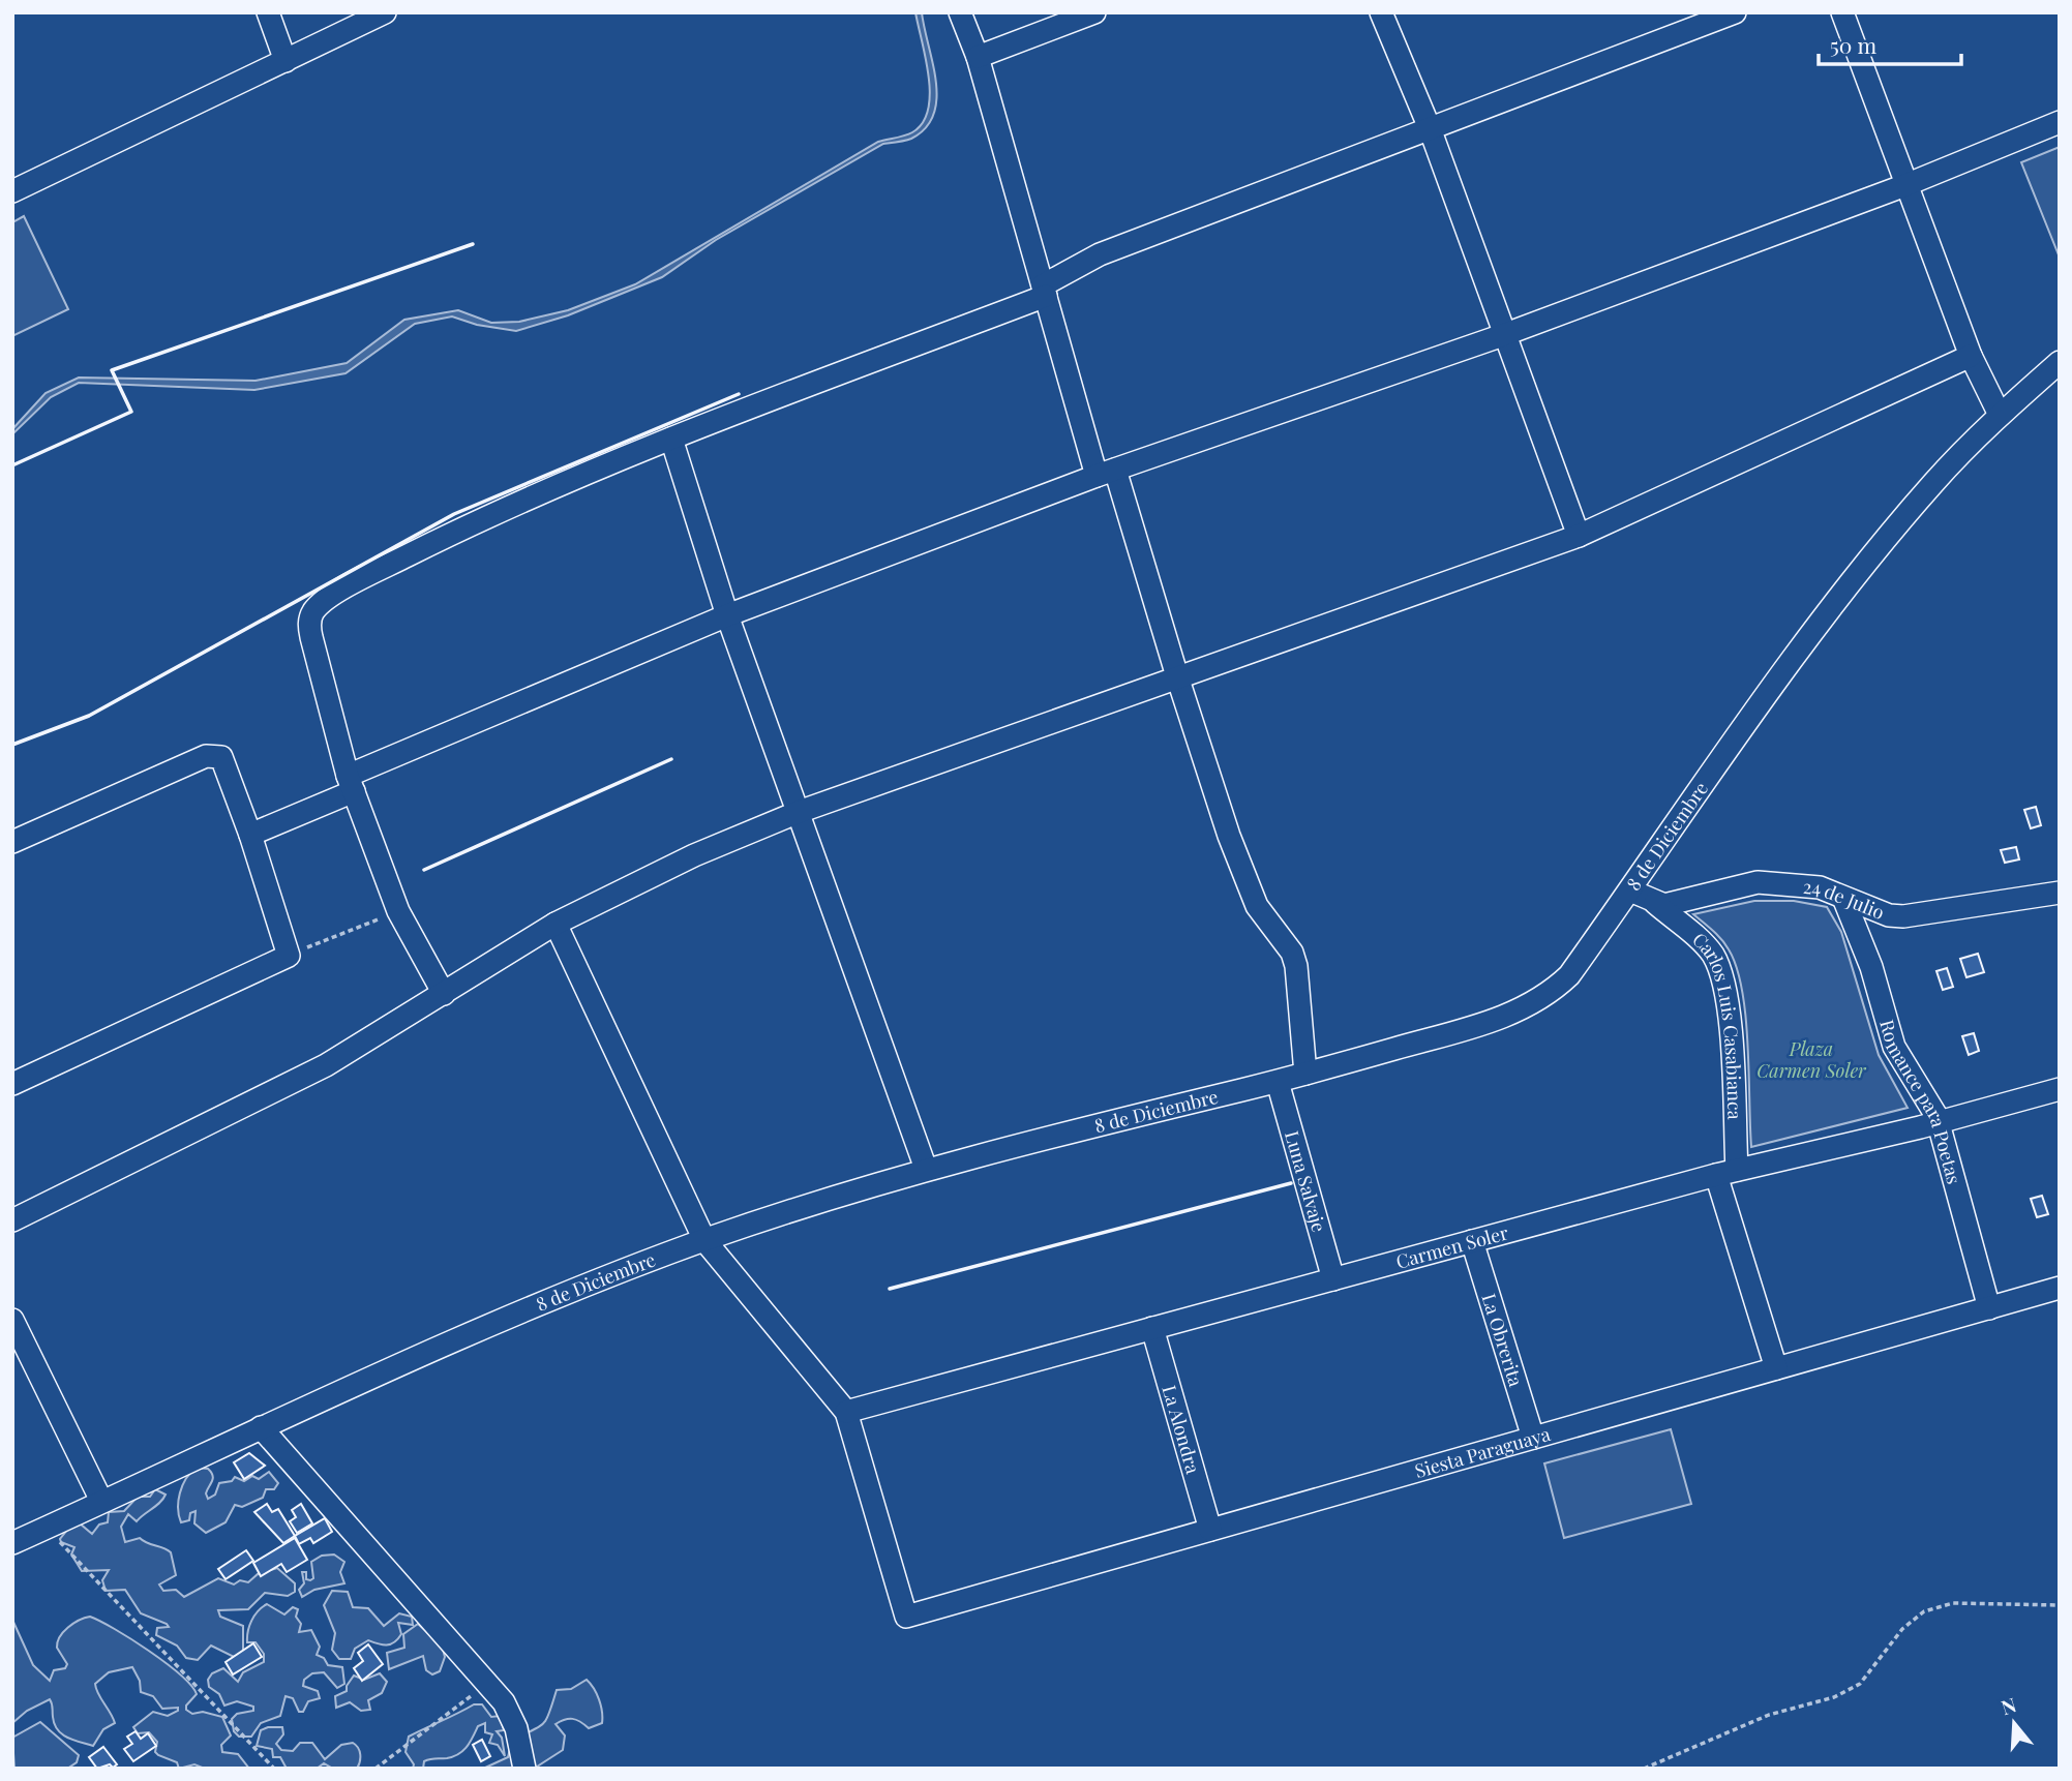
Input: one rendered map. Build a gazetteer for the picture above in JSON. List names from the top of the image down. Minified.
{"streets":{"street":["8 de Diciembre","24 de Julio","Carlos Luis Casabianca","Romance para Poetas","Luna Salvaje","Carmen Soler","La Obrerita","La Alondra","Siesta Paraguaya"]},"crossings":[["8 de Diciembre","Luna Salvaje"],["24 de Julio","Carlos Luis Casabianca"],["24 de Julio","Romance para Poetas"],["Carlos Luis Casabianca","Carmen Soler"],["Carlos Luis Casabianca","Siesta Paraguaya"],["Romance para Poetas","Carmen Soler"],["Romance para Poetas","Siesta Paraguaya"],["Luna Salvaje","Carmen Soler"],["Carmen Soler","La Obrerita"],["Carmen Soler","La Alondra"],["Carmen Soler","Siesta Paraguaya"],["La Obrerita","Siesta Paraguaya"],["La Alondra","Siesta Paraguaya"]],"parks":["Plaza Carmen Soler"],"scale_bar":"50 m","north":"top"}
